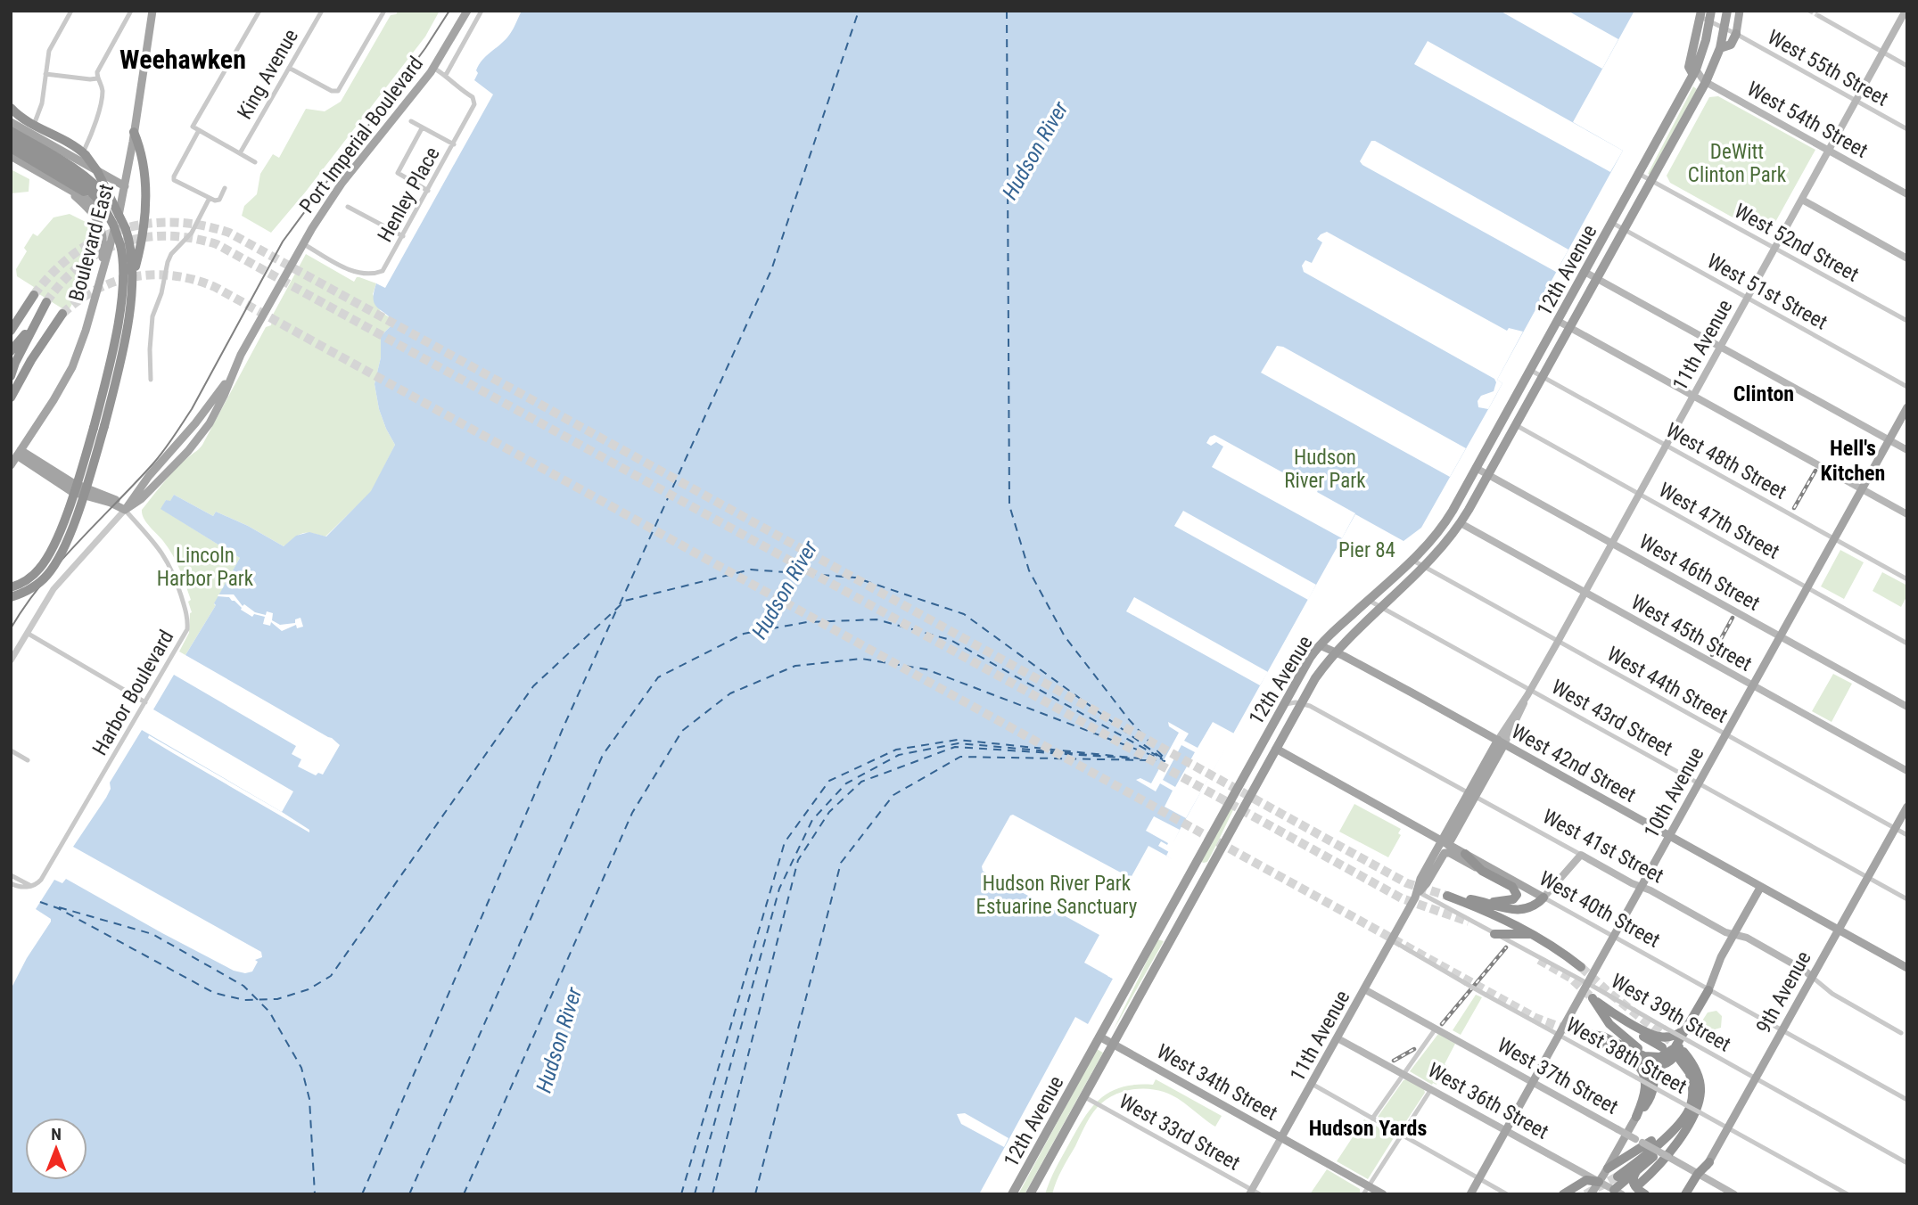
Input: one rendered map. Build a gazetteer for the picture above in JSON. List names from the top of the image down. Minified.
{"streets":{"highway":["12th Avenue"],"main road":["West 54th Street","Port Imperial Boulevard","Boulevard East","11th Avenue","West 46th Street","West 45th Street","West 42nd Street","10th Avenue","West 41st Street","West 40th Street","9th Avenue","West 37th Street","West 34th Street","West 36th Street"],"street":["West 55th Street","King Avenue","Henley Place","West 52nd Street","West 51st Street","West 48th Street","West 47th Street","West 44th Street","Harbor Boulevard","West 43rd Street","West 39th Street","West 38th Street","West 33rd Street"]},"crossings":[["West 55th Street","12th Avenue"],["West 55th Street","11th Avenue"],["West 54th Street","12th Avenue"],["West 54th Street","11th Avenue"],["Port Imperial Boulevard","Henley Place"],["Port Imperial Boulevard","Harbor Boulevard"],["West 52nd Street","12th Avenue"],["West 52nd Street","11th Avenue"],["12th Avenue","West 51st Street"],["12th Avenue","West 48th Street"],["12th Avenue","West 47th Street"],["12th Avenue","West 46th Street"],["12th Avenue","West 45th Street"],["12th Avenue","West 44th Street"],["12th Avenue","West 43rd Street"],["12th Avenue","West 42nd Street"],["12th Avenue","West 41st Street"],["12th Avenue","West 40th Street"],["12th Avenue","West 34th Street"],["12th Avenue","West 33rd Street"],["West 51st Street","11th Avenue"],["11th Avenue","West 48th Street"],["11th Avenue","West 47th Street"],["11th Avenue","West 46th Street"],["11th Avenue","West 45th Street"],["11th Avenue","West 44th Street"],["11th Avenue","West 43rd Street"],["11th Avenue","West 42nd Street"],["11th Avenue","West 41st Street"],["11th Avenue","West 40th Street"],["11th Avenue","West 39th Street"],["11th Avenue","West 38th Street"],["11th Avenue","West 37th Street"],["11th Avenue","West 34th Street"],["11th Avenue","West 36th Street"],["11th Avenue","West 33rd Street"],["West 48th Street","10th Avenue"],["West 47th Street","10th Avenue"],["West 46th Street","10th Avenue"],["West 45th Street","10th Avenue"],["West 44th Street","10th Avenue"],["West 44th Street","9th Avenue"],["West 43rd Street","10th Avenue"],["West 43rd Street","9th Avenue"],["West 42nd Street","10th Avenue"],["West 42nd Street","9th Avenue"],["10th Avenue","West 41st Street"],["10th Avenue","West 40th Street"],["10th Avenue","West 39th Street"],["10th Avenue","West 38th Street"],["10th Avenue","West 37th Street"],["10th Avenue","West 36th Street"],["West 41st Street","9th Avenue"],["West 40th Street","9th Avenue"],["9th Avenue","West 39th Street"],["9th Avenue","West 38th Street"]],"districts":["Weehawken","Clinton","Hell's Kitchen","Hudson Yards"],"water":["Hudson River"],"parks":["DeWitt Clinton Park","Hudson River Park","Pier 84","Lincoln Harbor Park","Hudson River Park Estuarine Sanctuary"],"north":"top"}
